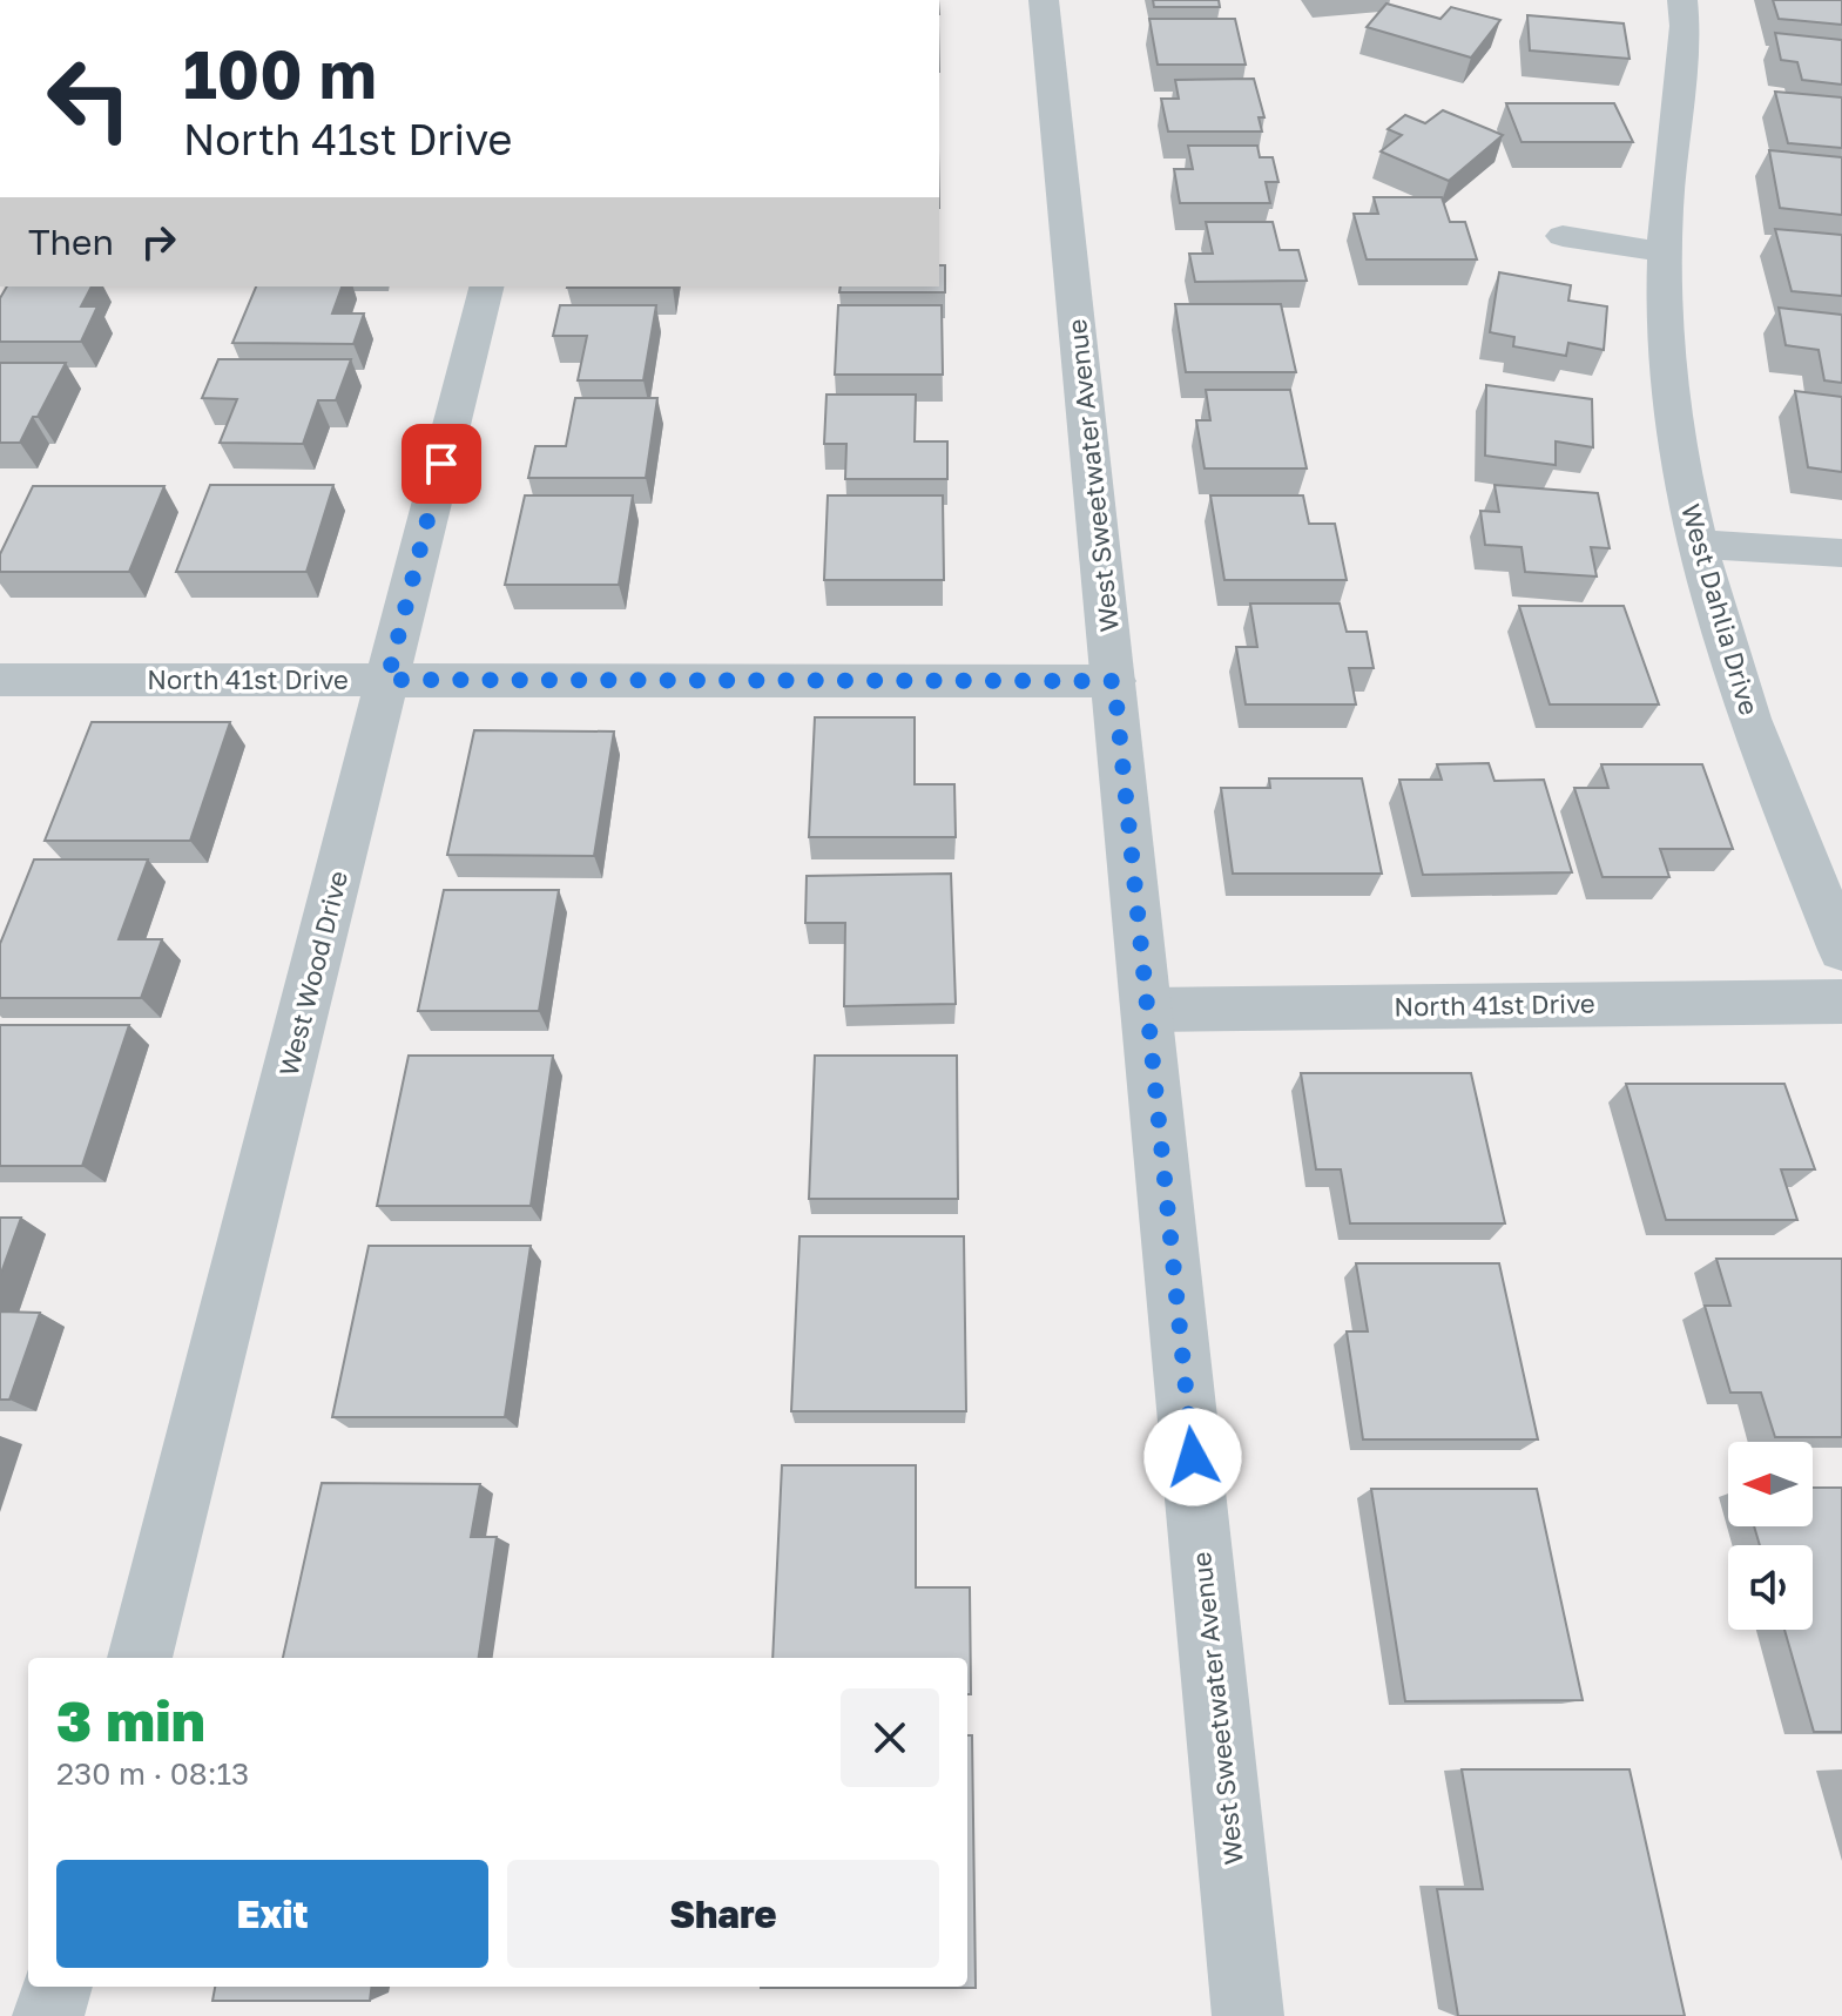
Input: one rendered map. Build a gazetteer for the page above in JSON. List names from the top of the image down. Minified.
{"streets":{"street":["West Sweetwater Avenue","West Dahlia Drive","North 41st Drive","West Wood Drive"]},"crossings":[["West Sweetwater Avenue","North 41st Drive"],["North 41st Drive","West Wood Drive"]],"north":"left","page":{"turn":["100 m","North 41st Drive"],"then":"Then","heading":["3 min","230 m · 08:13"],"buttons":["Exit","Share"]}}
